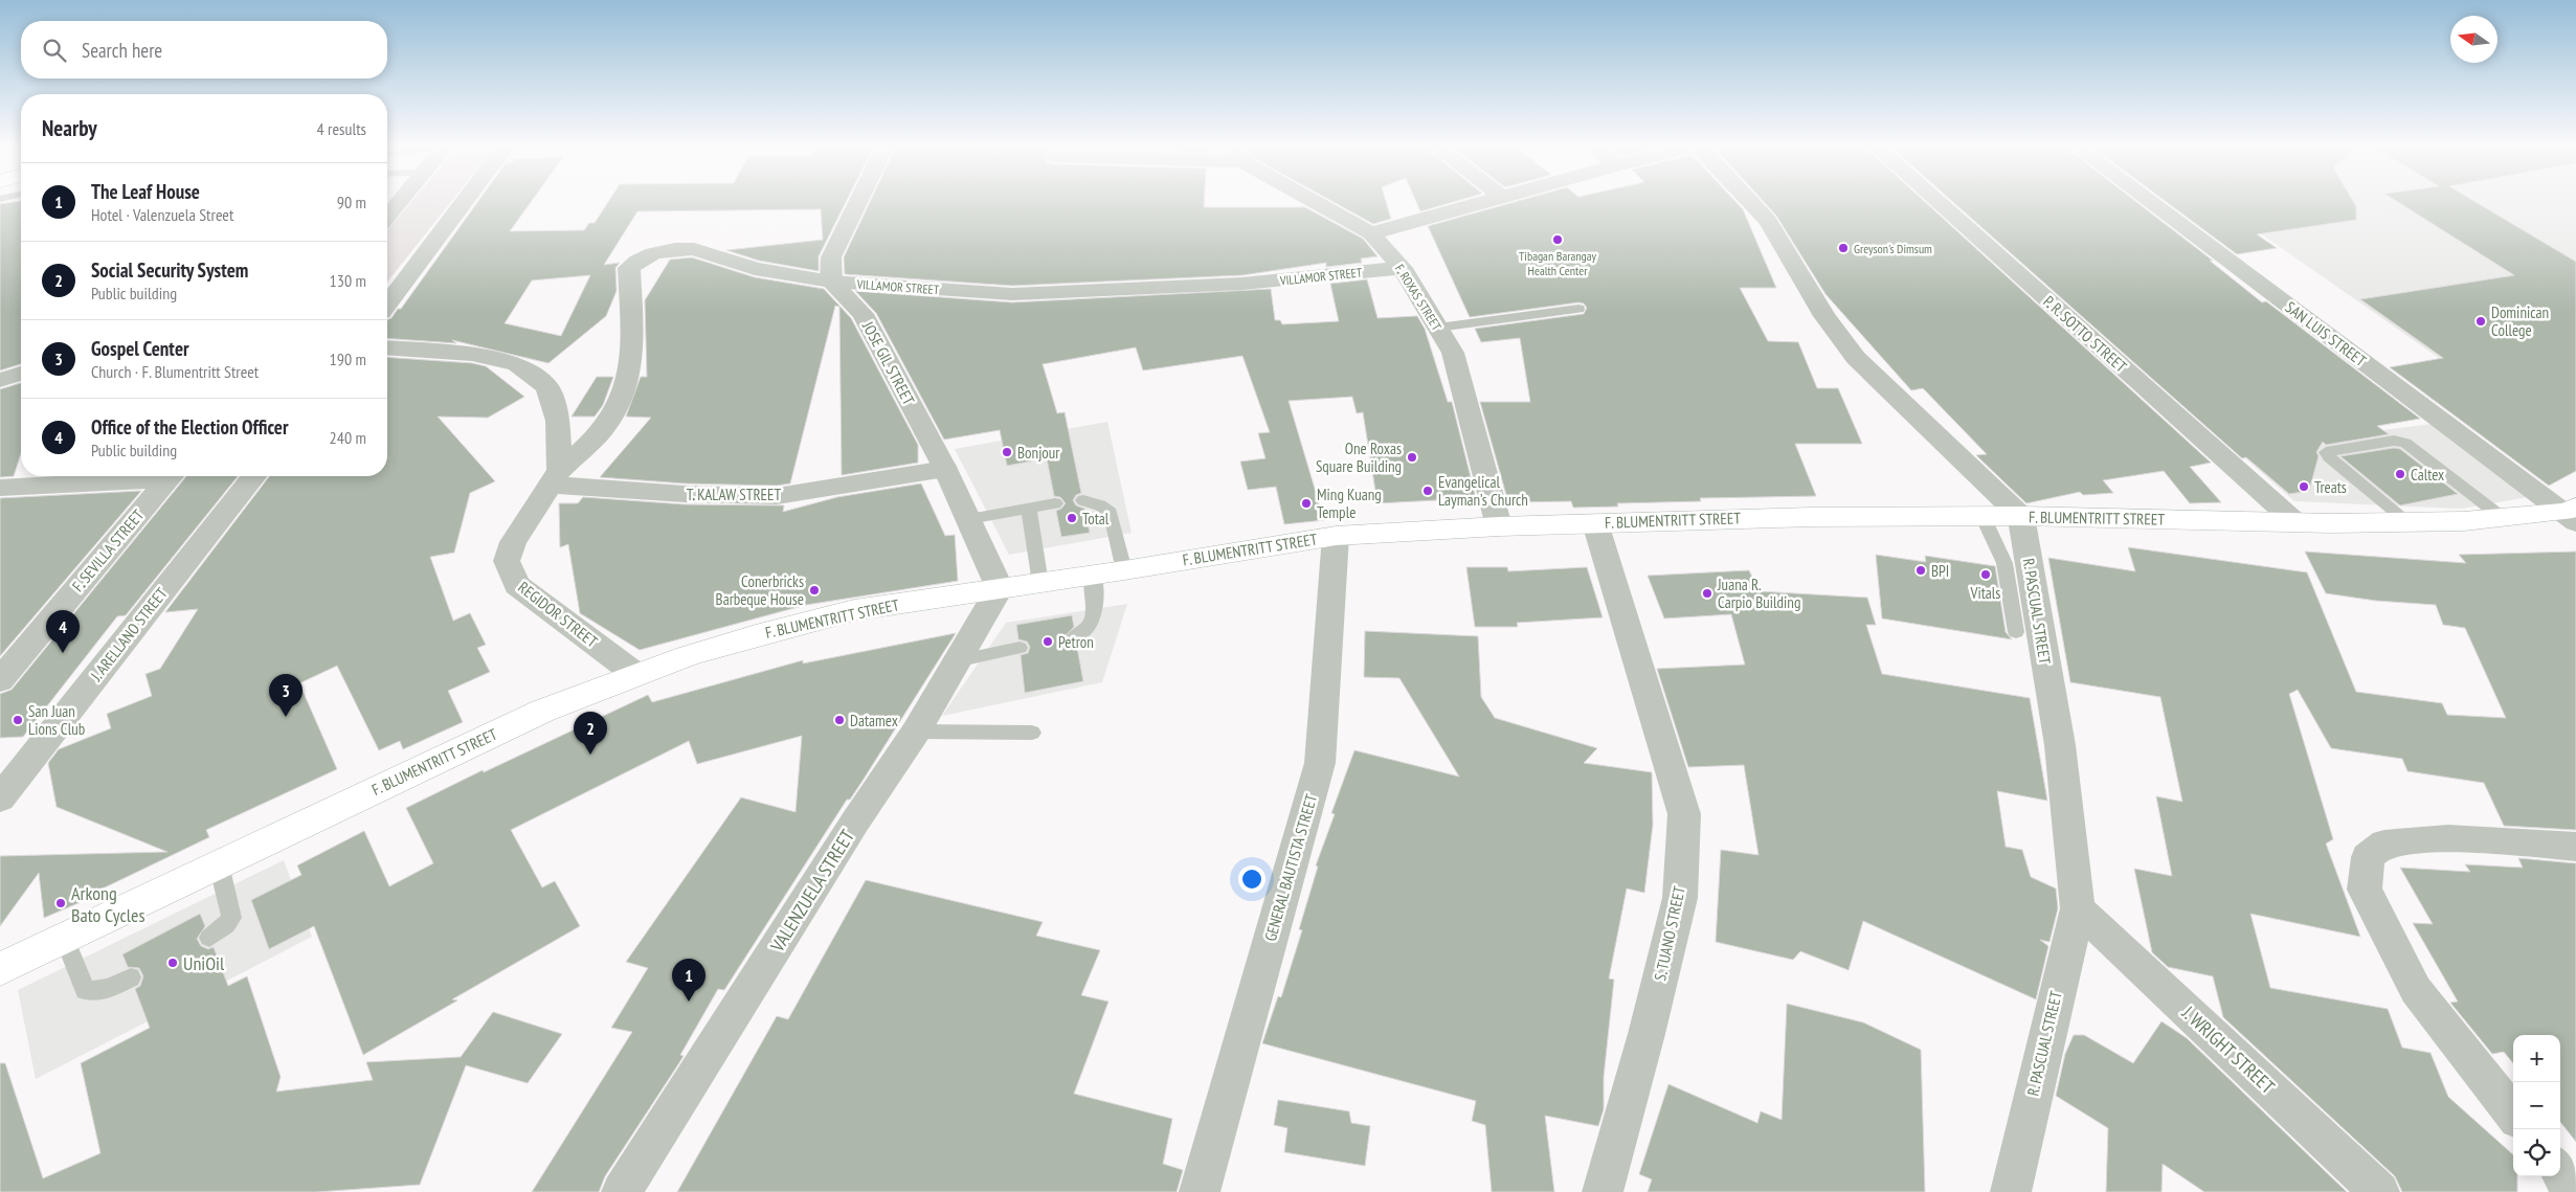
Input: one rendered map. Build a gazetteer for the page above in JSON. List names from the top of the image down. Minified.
{"streets":{"main road":["F. BLUMENTRITT STREET"],"street":["VILLAMOR STREET","F. ROXAS STREET","P. R. SOTTO STREET","SAN LUIS STREET","JOSE GIL STREET","T. KALAW STREET","F. SEVILLA STREET","R. PASCUAL STREET","REGIDOR STREET","J. ARELLANO STREET","GENERAL BAUTISTA STREET","VALENZUELA STREET","S. TUANO STREET","J. WRIGHT STREET"]},"crossings":[["VILLAMOR STREET","F. ROXAS STREET"],["VILLAMOR STREET","JOSE GIL STREET"],["VILLAMOR STREET","T. KALAW STREET"],["VILLAMOR STREET","REGIDOR STREET"],["F. ROXAS STREET","F. BLUMENTRITT STREET"],["P. R. SOTTO STREET","F. BLUMENTRITT STREET"],["SAN LUIS STREET","F. BLUMENTRITT STREET"],["JOSE GIL STREET","T. KALAW STREET"],["JOSE GIL STREET","F. BLUMENTRITT STREET"],["JOSE GIL STREET","VALENZUELA STREET"],["T. KALAW STREET","REGIDOR STREET"],["F. BLUMENTRITT STREET","R. PASCUAL STREET"],["F. BLUMENTRITT STREET","REGIDOR STREET"],["F. BLUMENTRITT STREET","GENERAL BAUTISTA STREET"],["F. BLUMENTRITT STREET","VALENZUELA STREET"],["F. BLUMENTRITT STREET","S. TUANO STREET"],["R. PASCUAL STREET","J. WRIGHT STREET"]],"places":["Tibagan Barangay Health Center","Greyson's Dimsum","Dominican College","Bonjour","One Roxas Square Building","Caltex","Treats","Evangelical Layman’s Church","Ming Kuang Temple","Total","BPI","Vitals","Conerbricks Barbeque House","Juana R. Carpio Building","Petron","San Juan Lions Club","Datamex","Arkong Bato Cycles","UniOil"],"north":"left","page":{"search":"Search here","heading":["Nearby","4 results"],"list":[{"mark":"1","name":"The Leaf House","note":"Hotel · Valenzuela Street","value":"90 m"},{"mark":"2","name":"Social Security System","note":"Public building","value":"130 m"},{"mark":"3","name":"Gospel Center","note":"Church · F. Blumentritt Street","value":"190 m"},{"mark":"4","name":"Office of the Election Officer","note":"Public building","value":"240 m"}],"pins":["4","3","2","1"],"map_buttons":["+","−"]}}
